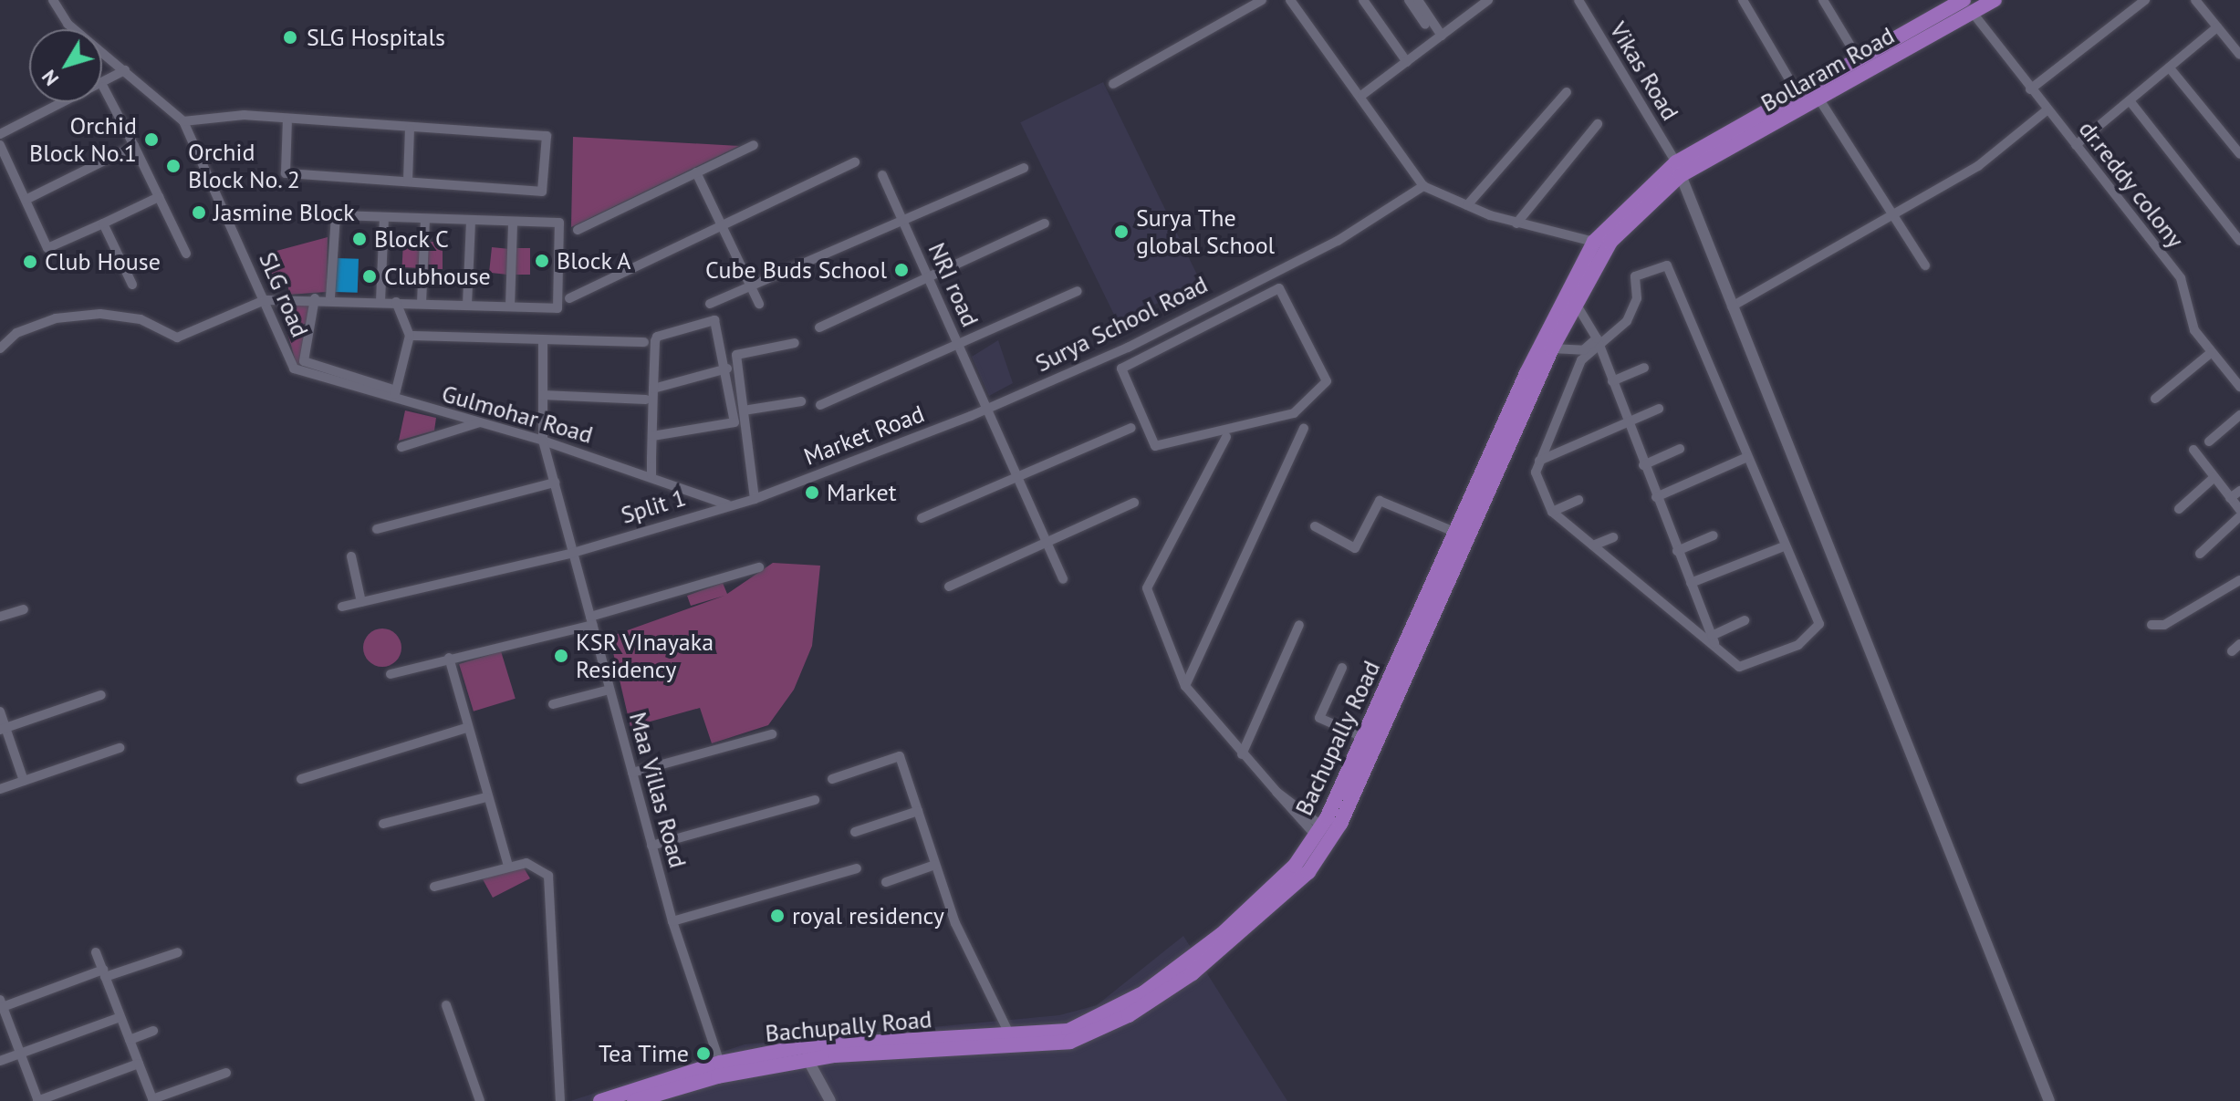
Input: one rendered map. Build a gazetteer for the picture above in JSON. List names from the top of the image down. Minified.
{"streets":{"main road":["Bollaram Road","Bachupally Road"],"street":["Vikas Road","dr.reddy colony","NRI road","SLG road","Surya School Road","Gulmohar Road","Market Road","Split 1","Maa Villas Road"]},"crossings":[["Bollaram Road","Vikas Road"],["Bollaram Road","dr.reddy colony"],["Bollaram Road","Bachupally Road"],["Vikas Road","Bachupally Road"],["NRI road","Surya School Road"],["NRI road","Market Road"],["SLG road","Gulmohar Road"],["Surya School Road","Market Road"],["Gulmohar Road","Split 1"],["Gulmohar Road","Maa Villas Road"],["Market Road","Split 1"],["Split 1","Maa Villas Road"],["Bachupally Road","Maa Villas Road"]],"places":["SLG Hospitals","Orchid Block No.1","Orchid Block No. 2","Jasmine Block","Surya The global School","Block C","Block A","Club House","Cube Buds School","Clubhouse","Market","KSR VInayaka Residency","royal residency","Tea Time"],"north":"bottom left"}
